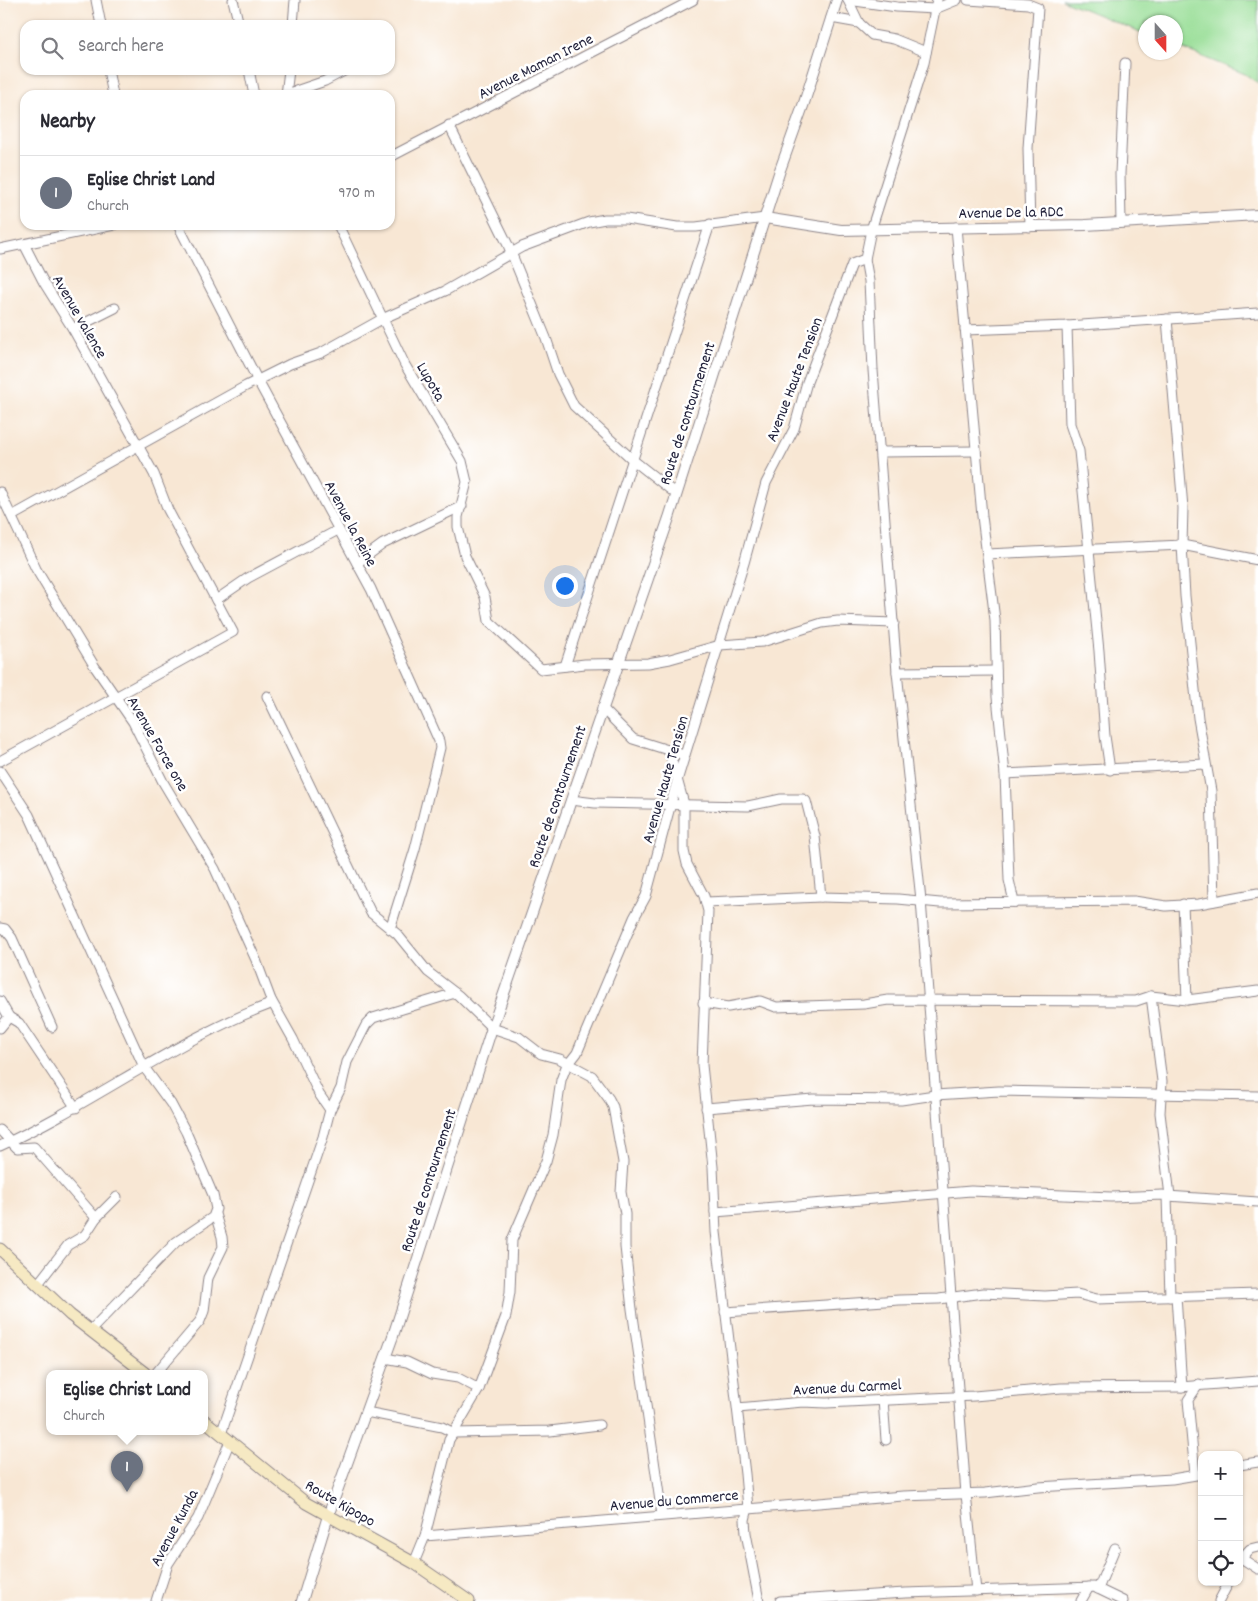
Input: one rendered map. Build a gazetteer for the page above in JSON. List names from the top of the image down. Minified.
{"streets":{"main road":["Route Kipopo"],"street":["Avenue Maman Irene","Avenue De la RDC","Avenue valence","Avenue Haute Tension","Lupota","Route de contournement","Avenue la Reine","Avenue Force one","Avenue du Carmel","Avenue du Commerce","Avenue Kunda"]},"crossings":[["Avenue De la RDC","Route de contournement"],["Avenue valence","Avenue Force one"],["Avenue Haute Tension","Lupota"],["Avenue Haute Tension","Avenue du Commerce"],["Avenue Haute Tension","Route Kipopo"],["Lupota","Route de contournement"],["Route de contournement","Route Kipopo"],["Avenue Force one","Avenue Kunda"],["Route Kipopo","Avenue Kunda"]],"north":"bottom","page":{"search":"Search here","heading":"Nearby","list":[{"mark":"1","name":"Eglise Christ Land","note":"Church","value":"970 m"}],"popup":["Eglise Christ Land","Church"],"map_buttons":["+","−"],"pins":"1"}}
